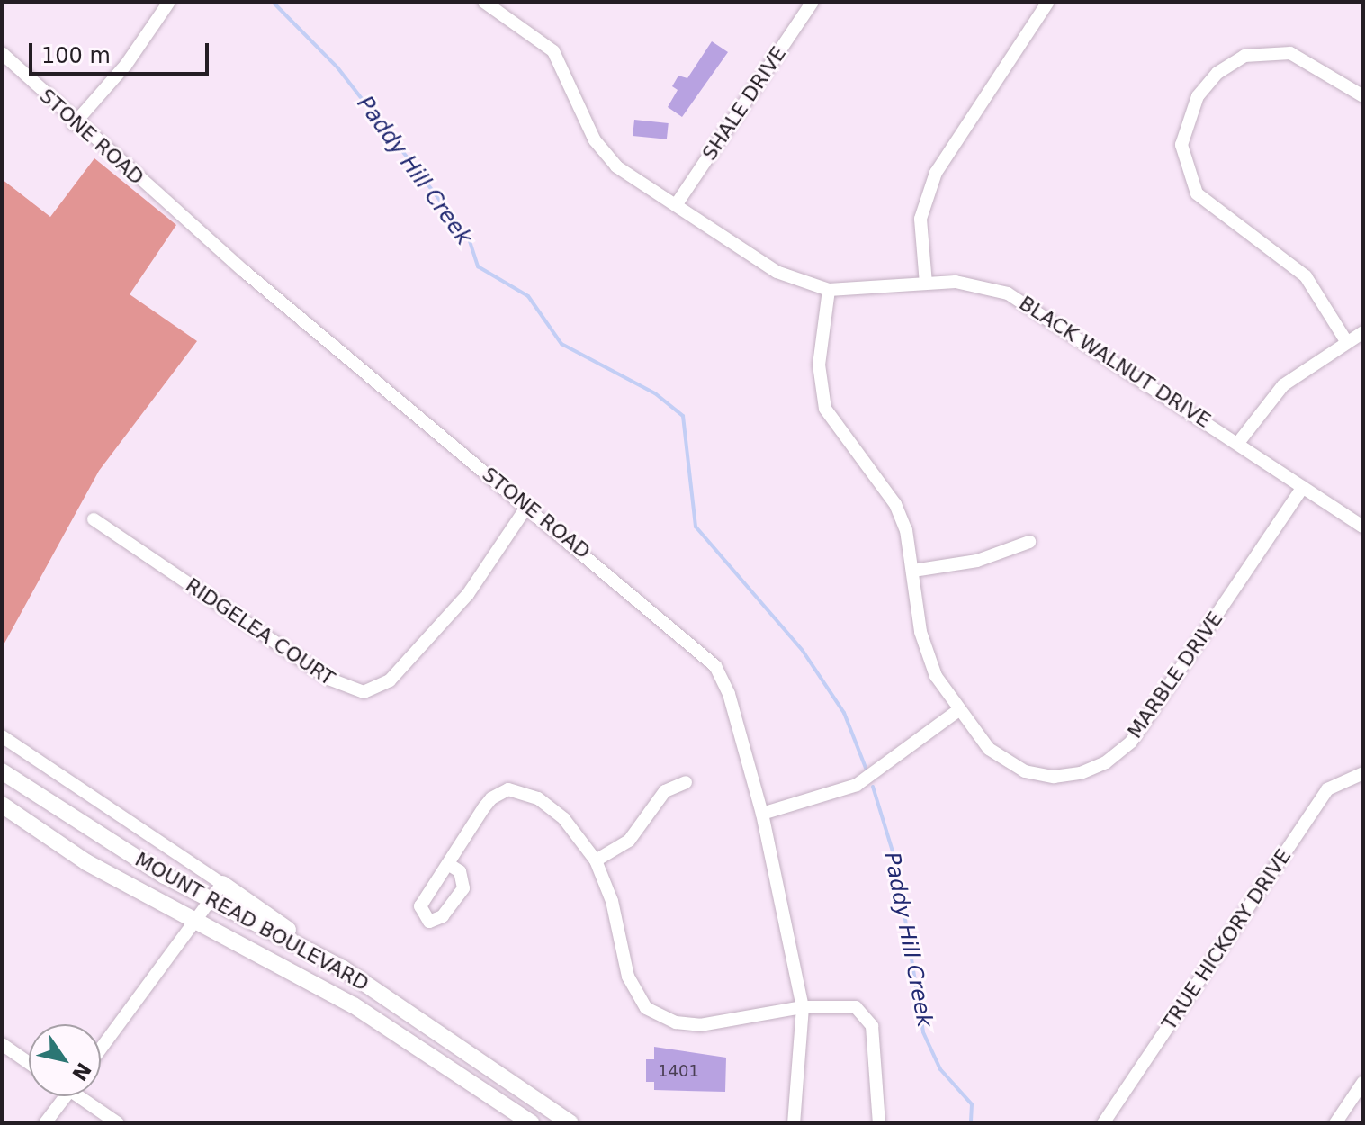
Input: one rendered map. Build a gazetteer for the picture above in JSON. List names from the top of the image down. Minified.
{"streets":{"main road":["MOUNT READ BOULEVARD"],"street":["SHALE DRIVE","STONE ROAD","BLACK WALNUT DRIVE","RIDGELEA COURT","MARBLE DRIVE","TRUE HICKORY DRIVE"]},"crossings":[["SHALE DRIVE","BLACK WALNUT DRIVE"],["STONE ROAD","RIDGELEA COURT"],["BLACK WALNUT DRIVE","MARBLE DRIVE"]],"water":["Paddy Hill Creek"],"house_numbers":["1401"],"scale_bar":"100 m","north":"bottom right"}
